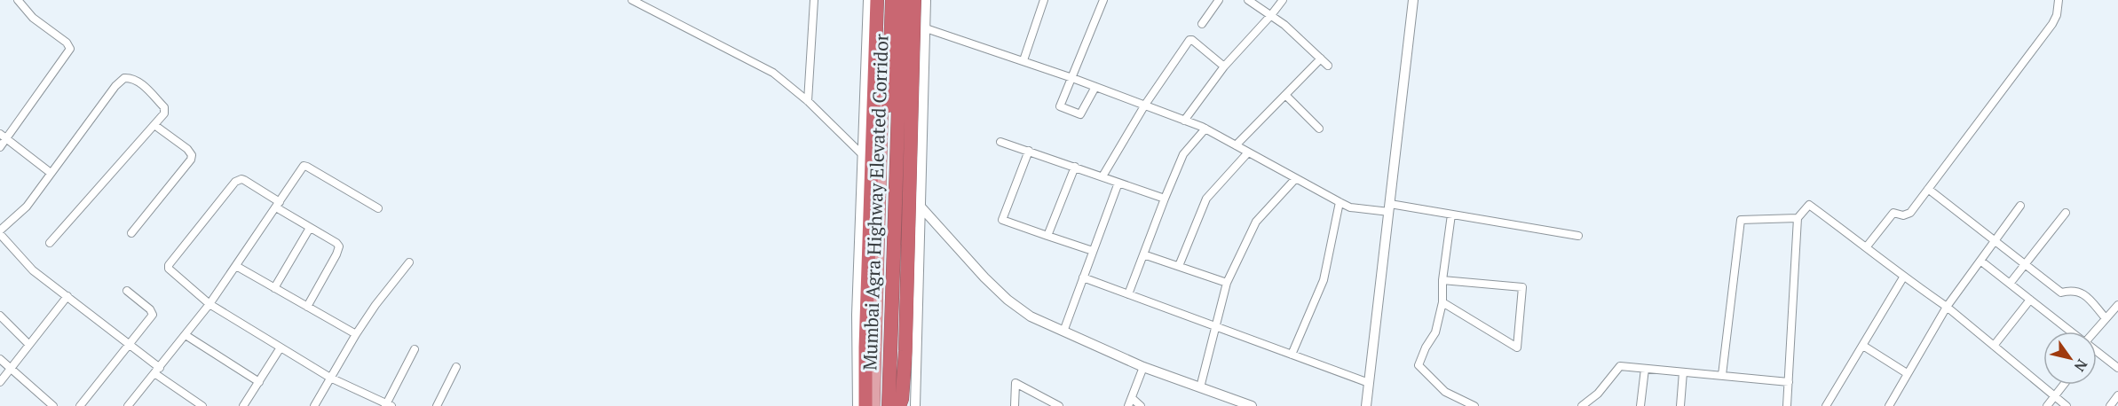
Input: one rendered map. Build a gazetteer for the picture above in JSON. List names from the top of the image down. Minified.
{"streets":{"highway":["Mumbai Agra Highway Elevated Corridor"]},"north":"bottom right"}
